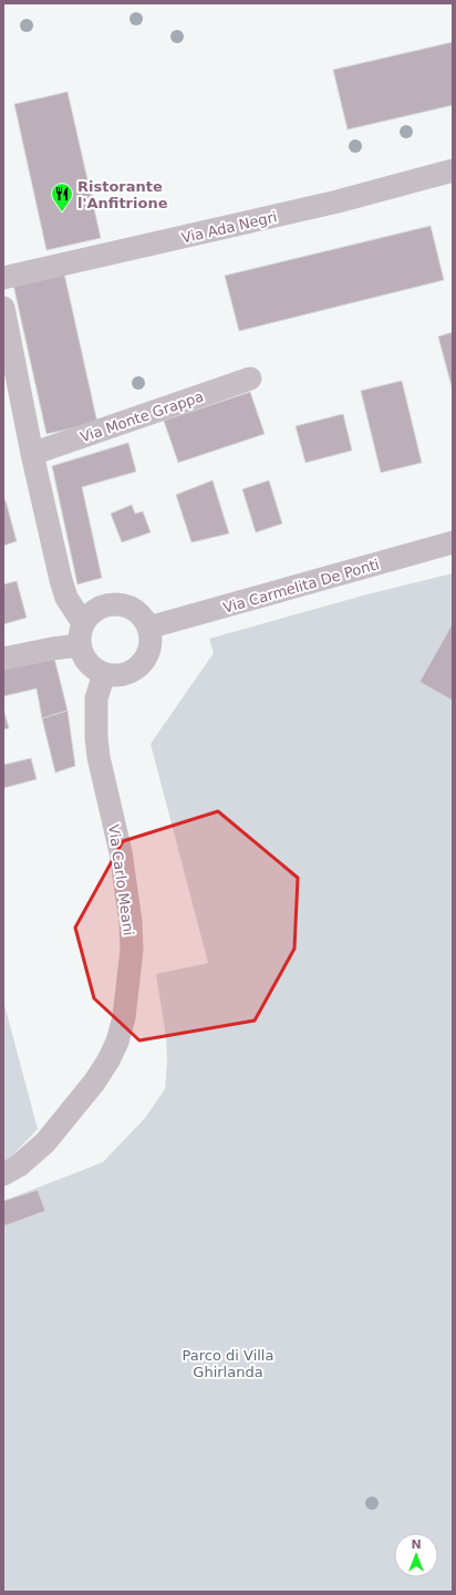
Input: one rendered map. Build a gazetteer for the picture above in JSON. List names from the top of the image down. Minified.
{"streets":{"street":["Via Ada Negri","Via Monte Grappa","Via Carmelita De Ponti","Via Carlo Meani"]},"crossings":[["Via Carmelita De Ponti","Via Carlo Meani"]],"parks":["Parco di Villa Ghirlanda"],"places":{"restaurant":["Ristorante l'Anfitrione"]},"north":"top"}
